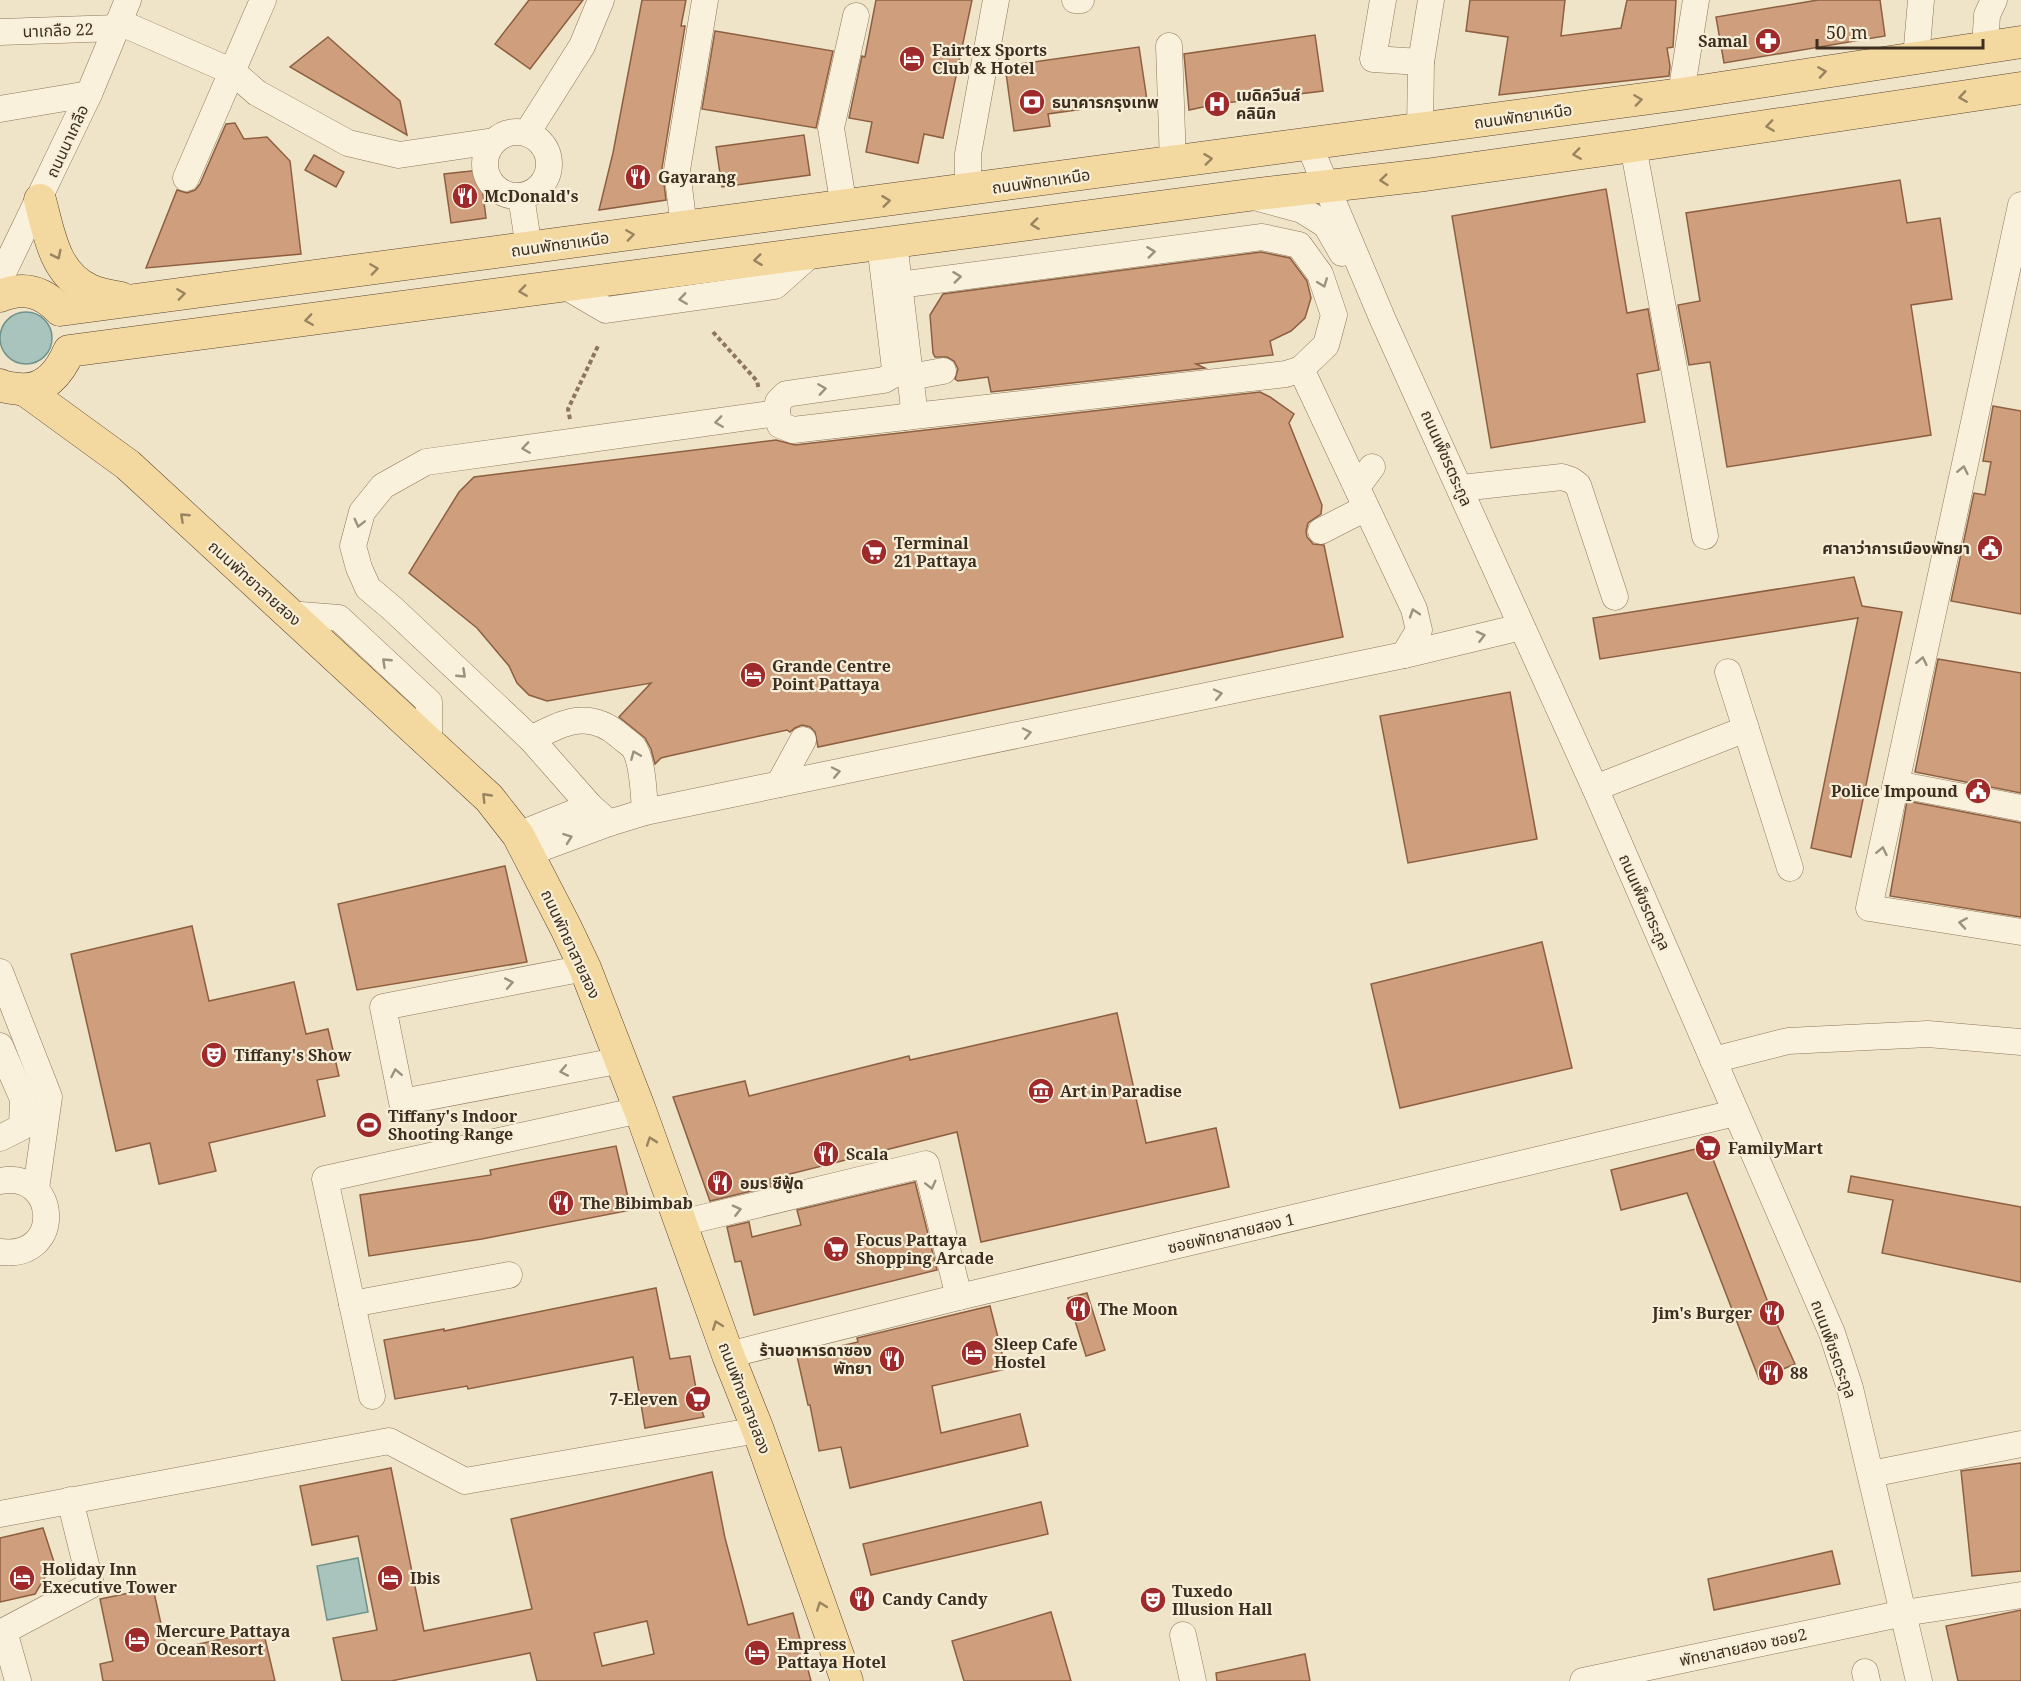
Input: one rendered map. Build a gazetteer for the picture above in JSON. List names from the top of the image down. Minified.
{"streets":{"main road":["ถนนพัทยาเหนือ","ถนนพัทยาสายสอง"],"street":["นาเกลือ 22","ถนนนาเกลือ","ถนนเพ็ชรตระกูล","ซอยพัทยาสายสอง 1","พัทยาสายสอง ซอย2"]},"crossings":[["นาเกลือ 22","ถนนนาเกลือ"],["ถนนพัทยาเหนือ","ถนนเพ็ชรตระกูล"],["ถนนเพ็ชรตระกูล","ซอยพัทยาสายสอง 1"],["ถนนเพ็ชรตระกูล","พัทยาสายสอง ซอย2"],["ถนนพัทยาสายสอง","ซอยพัทยาสายสอง 1"]],"one_way":["ถนนพัทยาสายสอง"],"places":{"pharmacy":["Samal"],"hotel":["Fairtex Sports Club & Hotel","Grande Centre Point Pattaya","Sleep Cafe Hostel","Holiday Inn Executive Tower","Ibis","Mercure Pattaya Ocean Resort","Empress Pattaya Hotel"],"bank":["ธนาคารกรุงเทพ"],"hospital":["เมดิควีนส์ คลินิก"],"restaurant":["Gayarang","McDonald's","Scala","อมร ซีฟู้ด","The Bibimbab","The Moon","Jim's Burger","ร้านอาหารดาซอง พัทยา","88","Candy Candy"],"public building":["ศาลาว่าการเมืองพัทยา","Police Impound"],"supermarket":["Terminal 21 Pattaya","FamilyMart","Focus Pattaya Shopping Arcade","7-Eleven"],"theatre":["Tiffany's Show","Tuxedo Illusion Hall"],"museum":["Art in Paradise"],"sports":["Tiffany's Indoor Shooting Range"]},"scale_bar":"50 m"}
